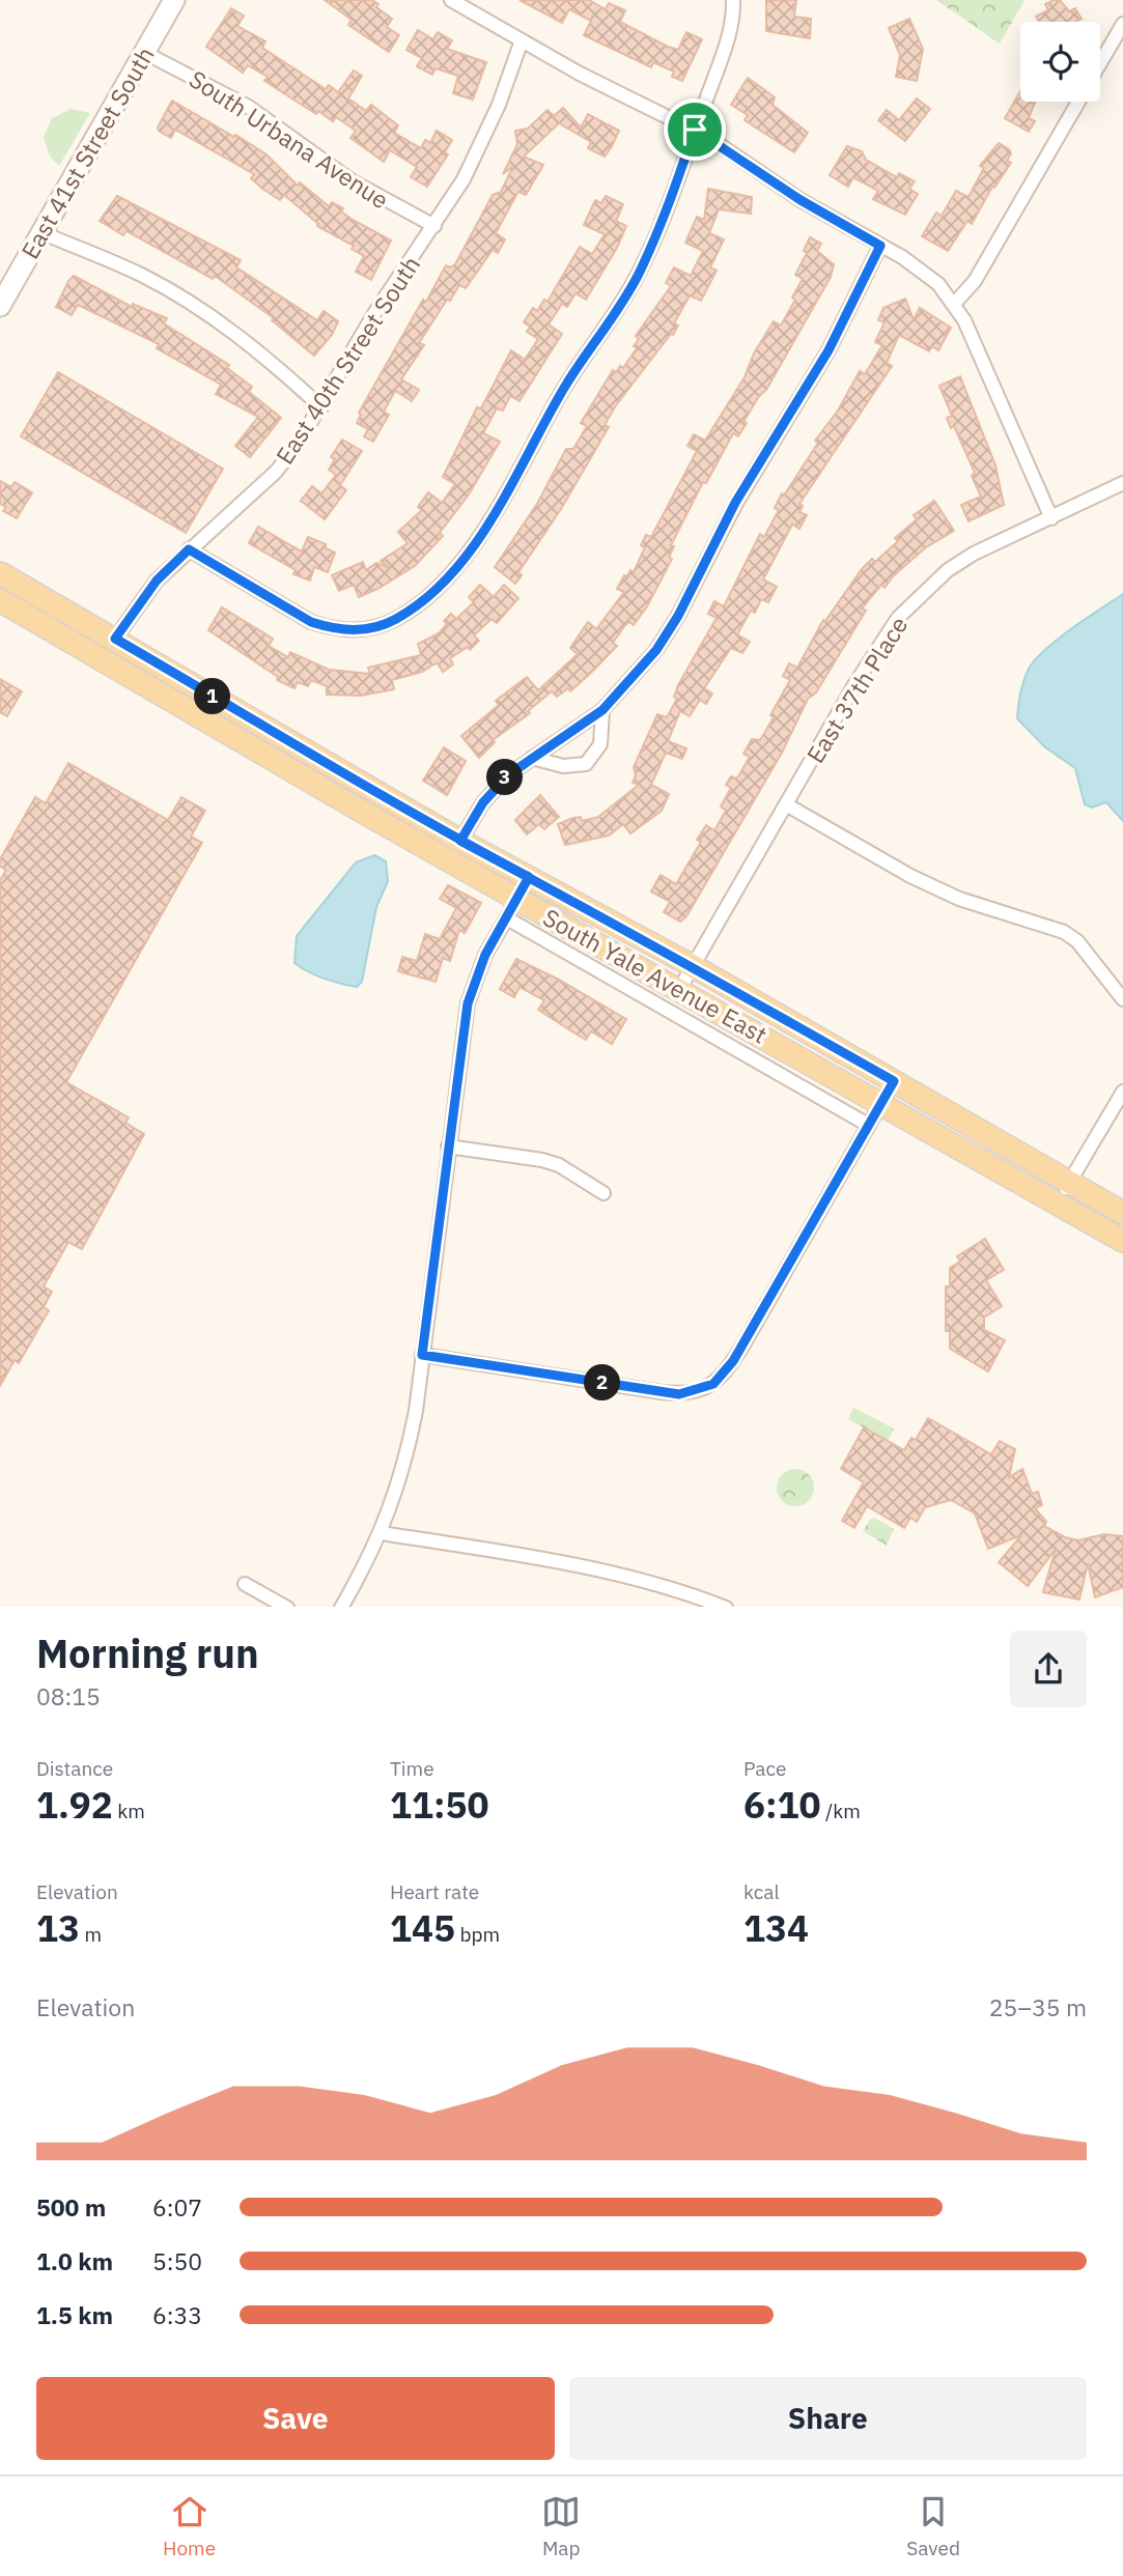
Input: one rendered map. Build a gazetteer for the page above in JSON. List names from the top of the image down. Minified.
{"streets":{"main road":["East 41st Street South","South Yale Avenue East"],"street":["South Urbana Avenue","East 40th Street South","East 37th Place"]},"crossings":[["South Urbana Avenue","East 41st Street South"],["South Urbana Avenue","East 40th Street South"],["East 40th Street South","South Yale Avenue East"],["East 37th Place","South Yale Avenue East"]],"page":{"pins":["1","3","2"],"heading":["Morning run","08:15"],"stats":[["Distance","1.92 km"],["Time","11:50"],["Pace","6:10 /km"],["Elevation","13 m"],["Heart rate","145 bpm"],["kcal","134"]],"chart":["Elevation","25–35 m"],"list":[{"name":"500 m","note":"6:07"},{"name":"1.0 km","note":"5:50"},{"name":"1.5 km","note":"6:33"}],"buttons":["Save","Share"],"tabs":["Home","Map","Saved"]}}
